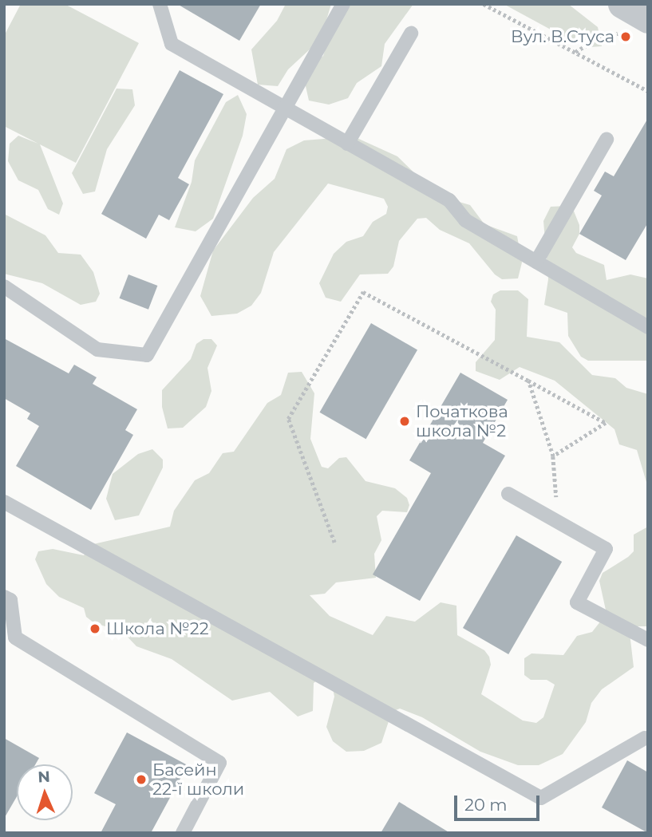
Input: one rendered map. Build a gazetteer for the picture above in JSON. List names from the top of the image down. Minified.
{"places":["Вул. В.Стуса","Початкова школа №2","Школа №22","Басейн 22-ї школи"],"scale_bar":"20 m","north":"top"}
